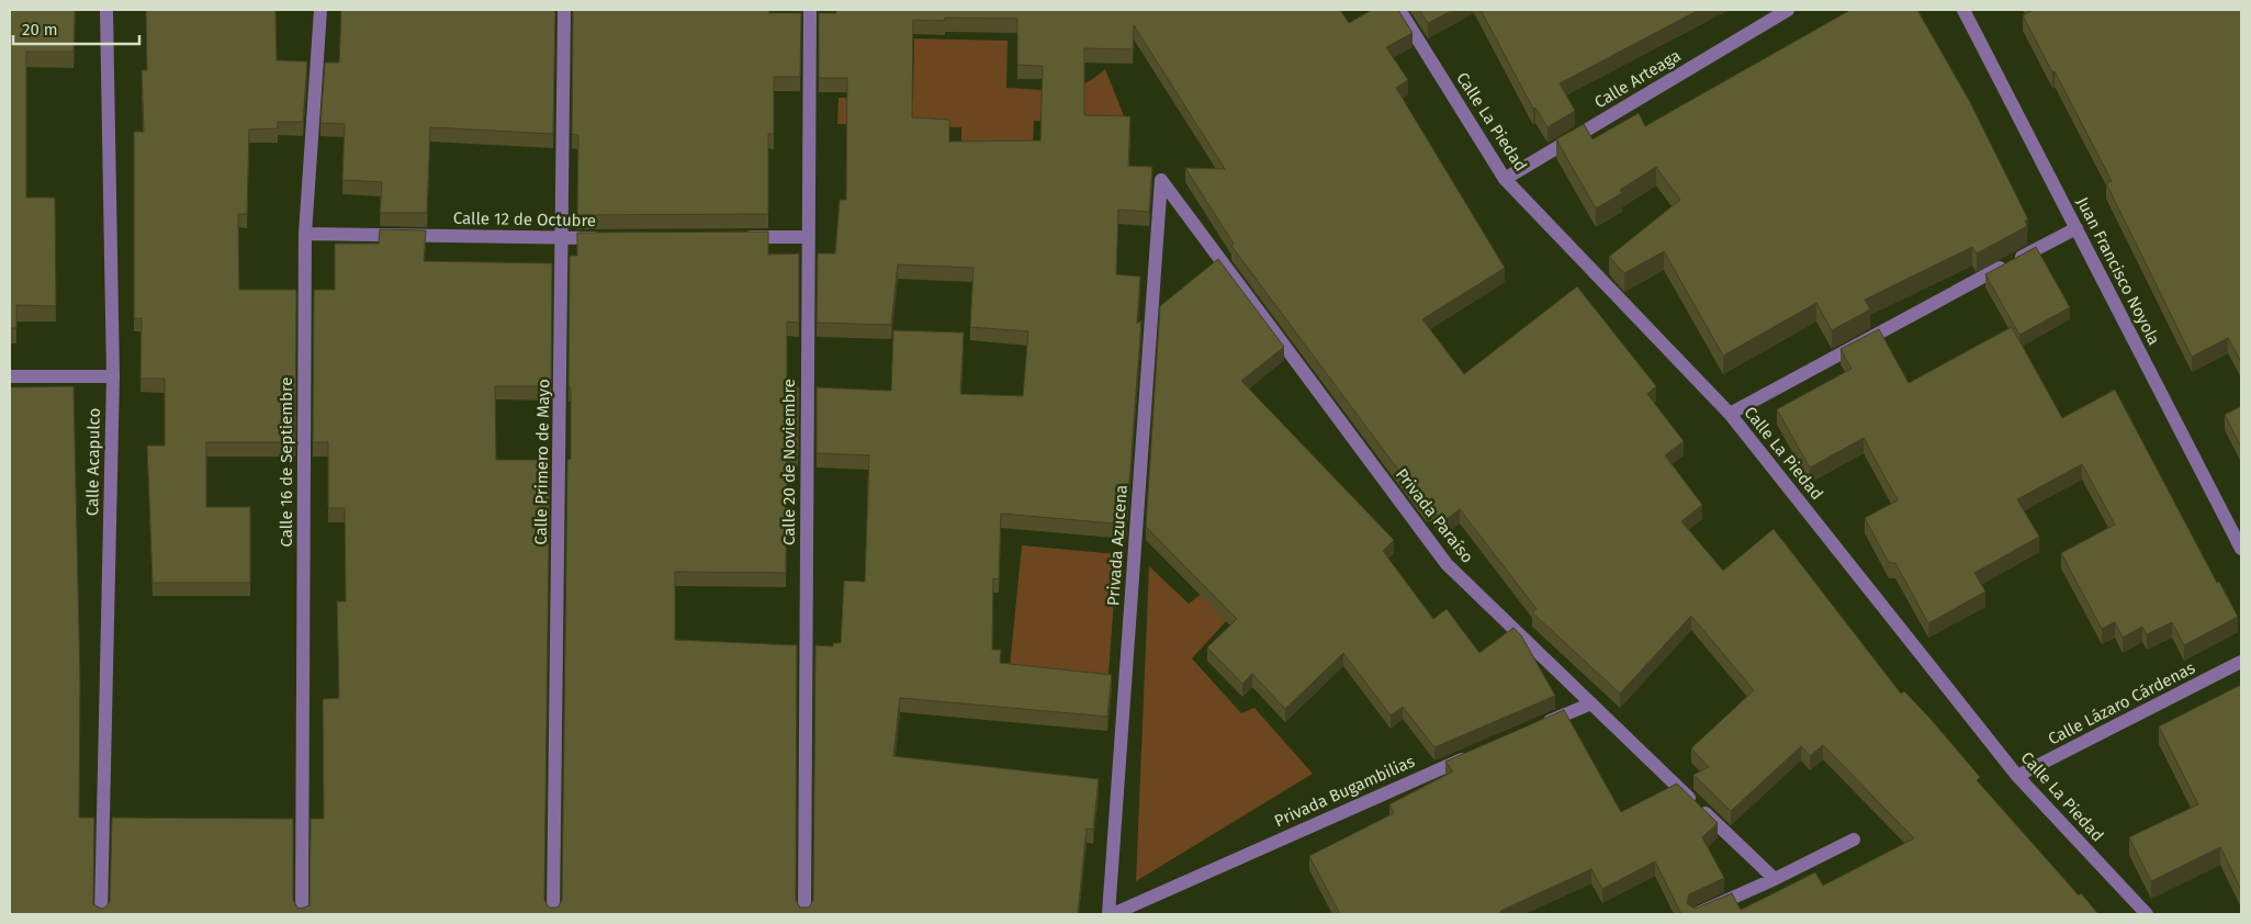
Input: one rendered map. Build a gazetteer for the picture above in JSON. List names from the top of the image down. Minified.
{"streets":{"street":["Calle Arteaga","Calle La Piedad","Calle 12 de Octubre","Juan Francisco Noyola","Calle Acapulco","Calle 16 de Septiembre","Calle Primero de Mayo","Calle 20 de Noviembre","Privada Paraíso","Privada Azucena","Calle Lázaro Cárdenas","Privada Bugambilias"]},"crossings":[["Calle Arteaga","Calle La Piedad"],["Calle La Piedad","Calle Lázaro Cárdenas"],["Calle 12 de Octubre","Calle 16 de Septiembre"],["Calle 12 de Octubre","Calle Primero de Mayo"],["Privada Paraíso","Privada Azucena"]],"scale_bar":"20 m"}
